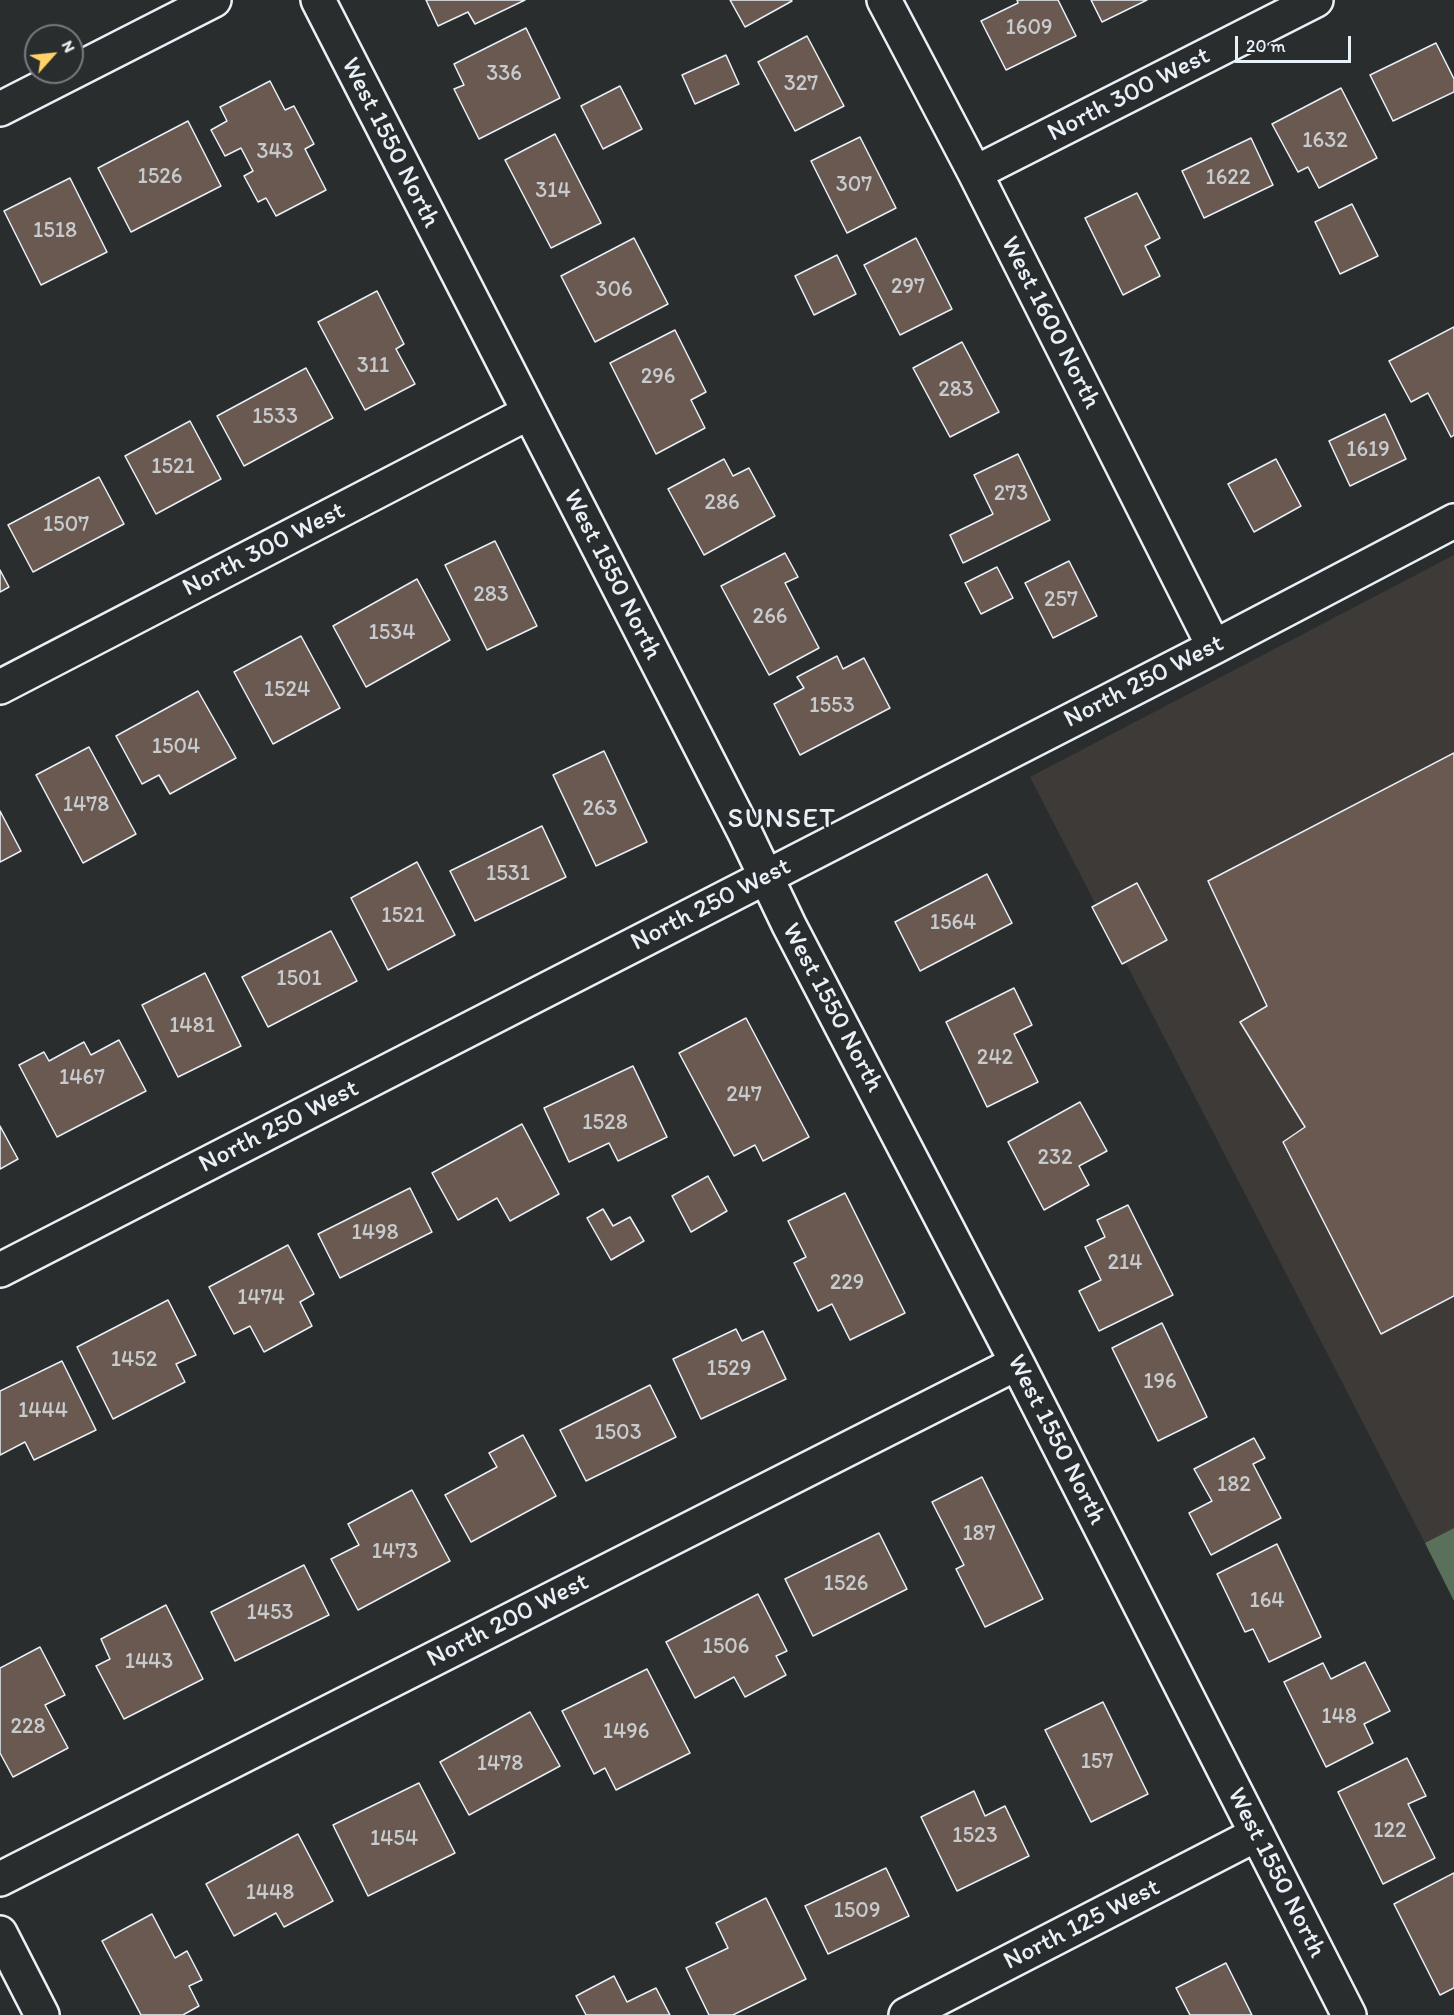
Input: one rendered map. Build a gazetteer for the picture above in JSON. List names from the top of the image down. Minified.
{"streets":{"street":["North 300 West","West 1550 North","West 1600 North","North 250 West","North 200 West","North 125 West"]},"crossings":[["North 300 West","West 1550 North"],["North 300 West","West 1600 North"],["West 1550 North","North 250 West"],["West 1550 North","North 200 West"],["West 1550 North","North 125 West"],["West 1600 North","North 250 West"]],"districts":["SUNSET"],"house_numbers":["1609","336","327","1632","343","1526","1622","307","314","1518","297","306","311","296","283","1533","1619","1521","273","286","1507","283","257","266","1534","1524","1553","1504","1478","263","1531","1521","1564","1501","1481","242","1467","247","1528","232","1498","214","229","1474","1452","1529","196","1444","1503","182","187","1473","1526","164","1453","1506","1443","148","228","1496","157","1478","122","1523","1454","1448","1509"],"scale_bar":"20 m","north":"top right"}
